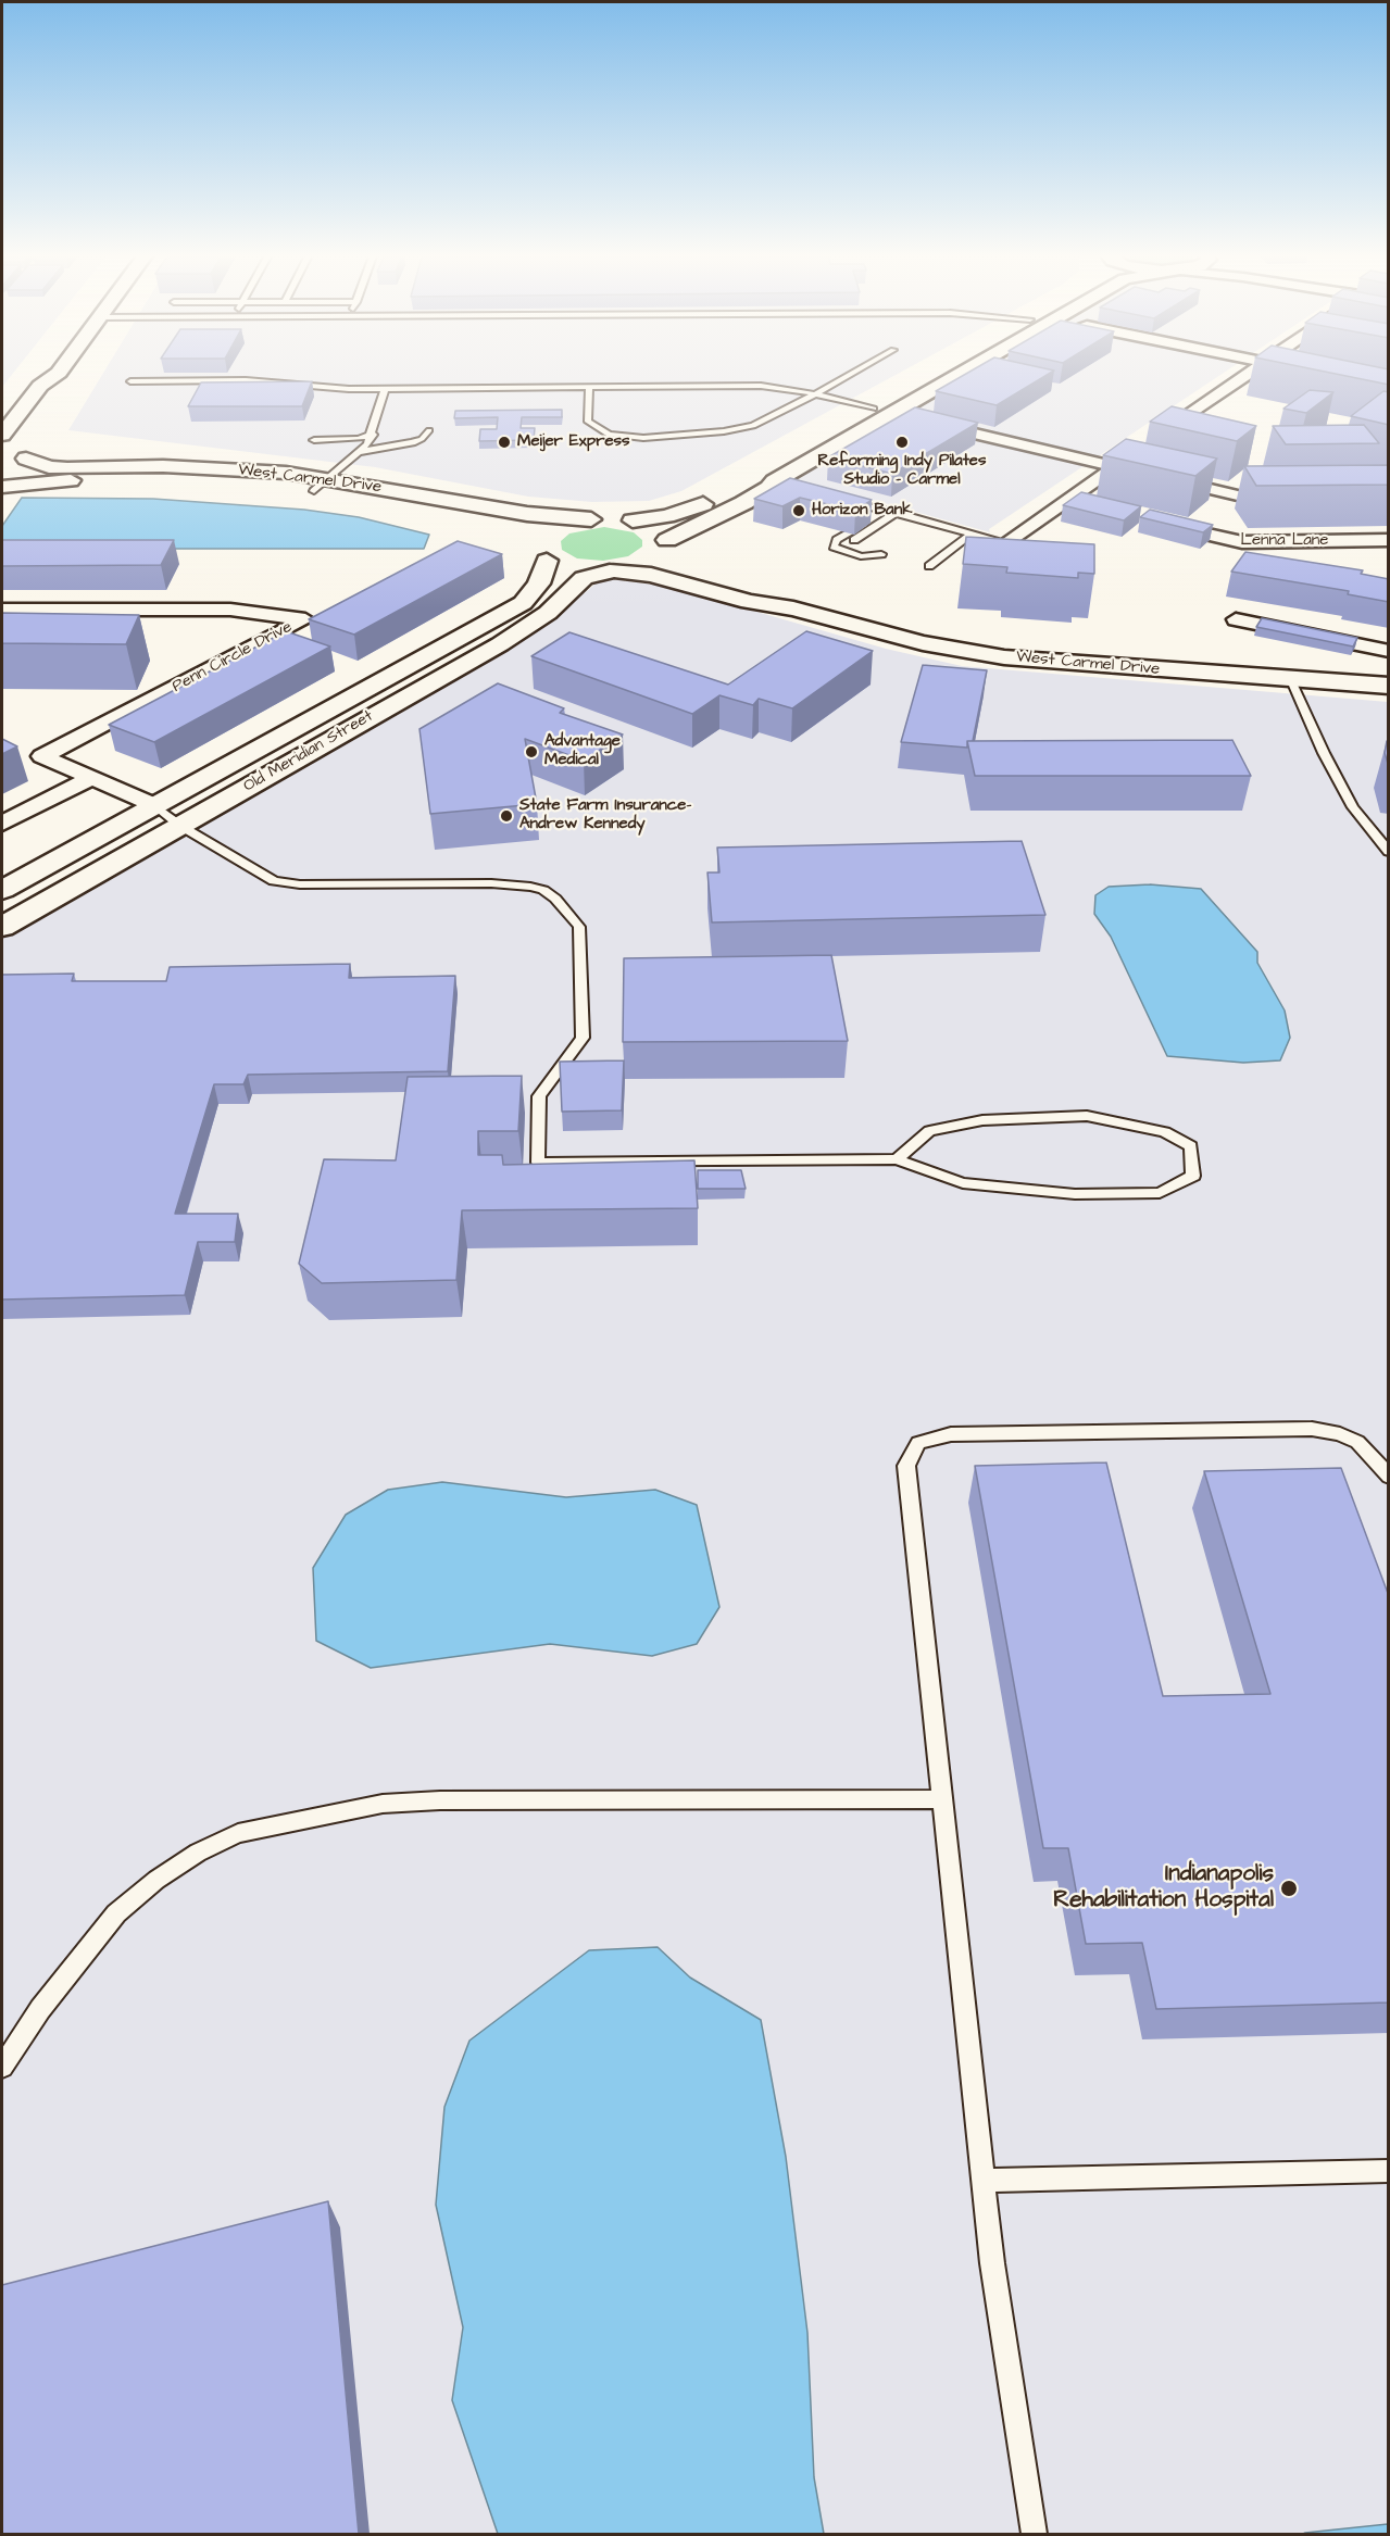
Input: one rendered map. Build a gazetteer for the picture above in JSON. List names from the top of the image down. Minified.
{"streets":{"main road":["West Carmel Drive","Old Meridian Street"],"street":["Lenna Lane","Penn Circle Drive"]},"crossings":[["West Carmel Drive","Old Meridian Street"],["Penn Circle Drive","Old Meridian Street"]],"places":["Meijer Express","Reforming Indy Pilates Studio - Carmel","Horizon Bank","Advantage Medical","State Farm Insurance- Andrew Kennedy","Indianapolis Rehabilitation Hospital"]}
